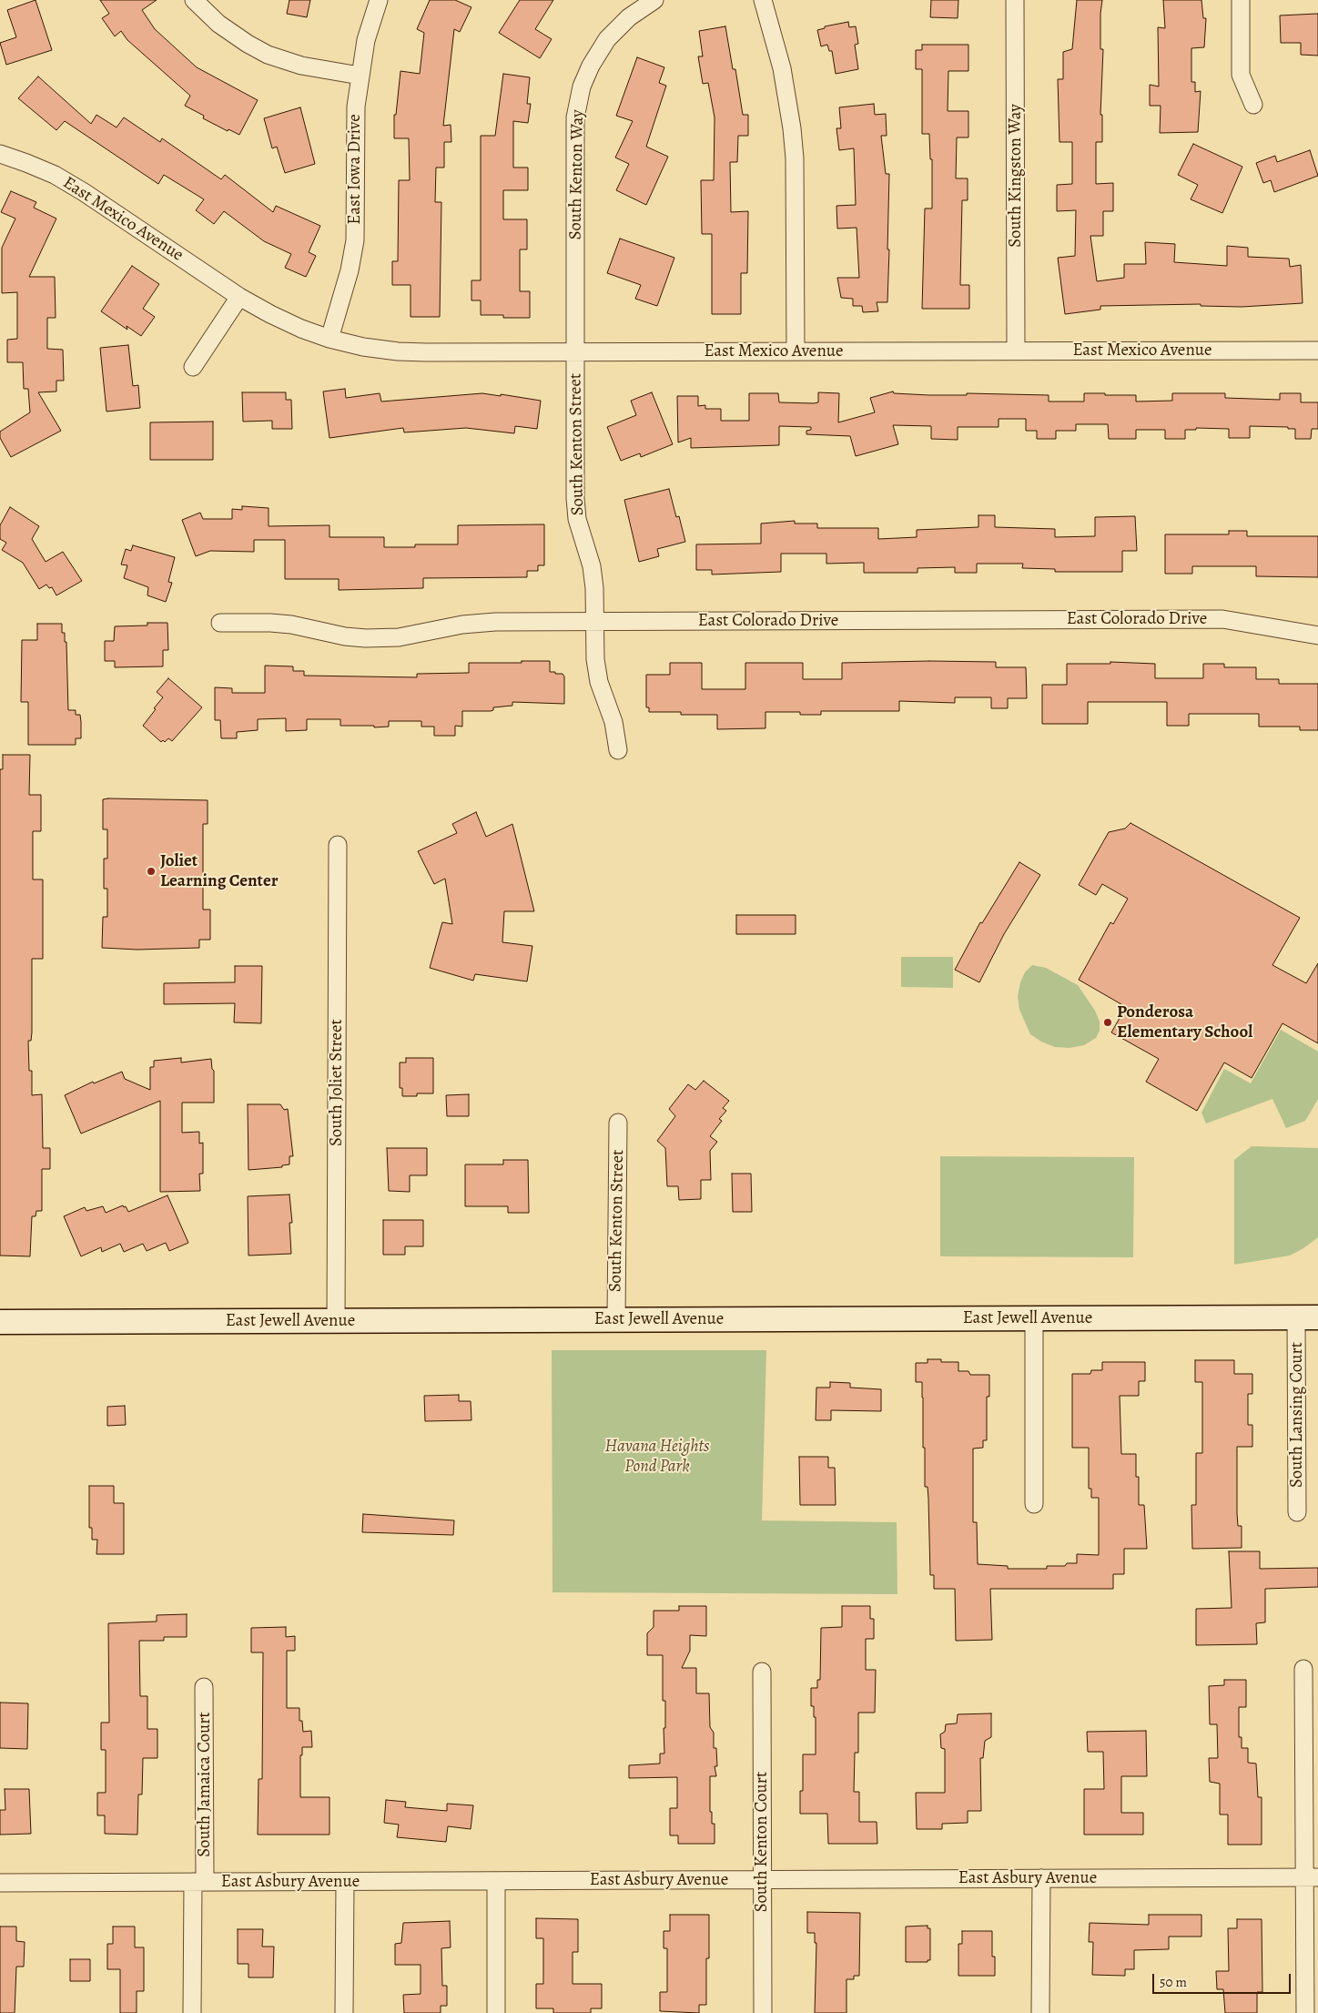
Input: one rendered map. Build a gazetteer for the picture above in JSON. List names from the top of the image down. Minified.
{"streets":{"street":["East Iowa Drive","South Kenton Way","South Kingston Way","East Mexico Avenue","South Kenton Street","East Colorado Drive","South Joliet Street","East Jewell Avenue","South Lansing Court","South Jamaica Court","South Kenton Court","East Asbury Avenue"]},"crossings":[["East Iowa Drive","East Mexico Avenue"],["South Kenton Way","East Mexico Avenue"],["South Kenton Way","South Kenton Street"],["South Kingston Way","East Mexico Avenue"],["East Mexico Avenue","South Kenton Street"],["South Kenton Street","East Colorado Drive"],["South Kenton Street","East Jewell Avenue"],["South Joliet Street","East Jewell Avenue"],["East Jewell Avenue","South Lansing Court"],["South Jamaica Court","East Asbury Avenue"],["South Kenton Court","East Asbury Avenue"]],"parks":["Havana Heights Pond Park"],"places":["Joliet Learning Center","Ponderosa Elementary School"],"scale_bar":"50 m"}
